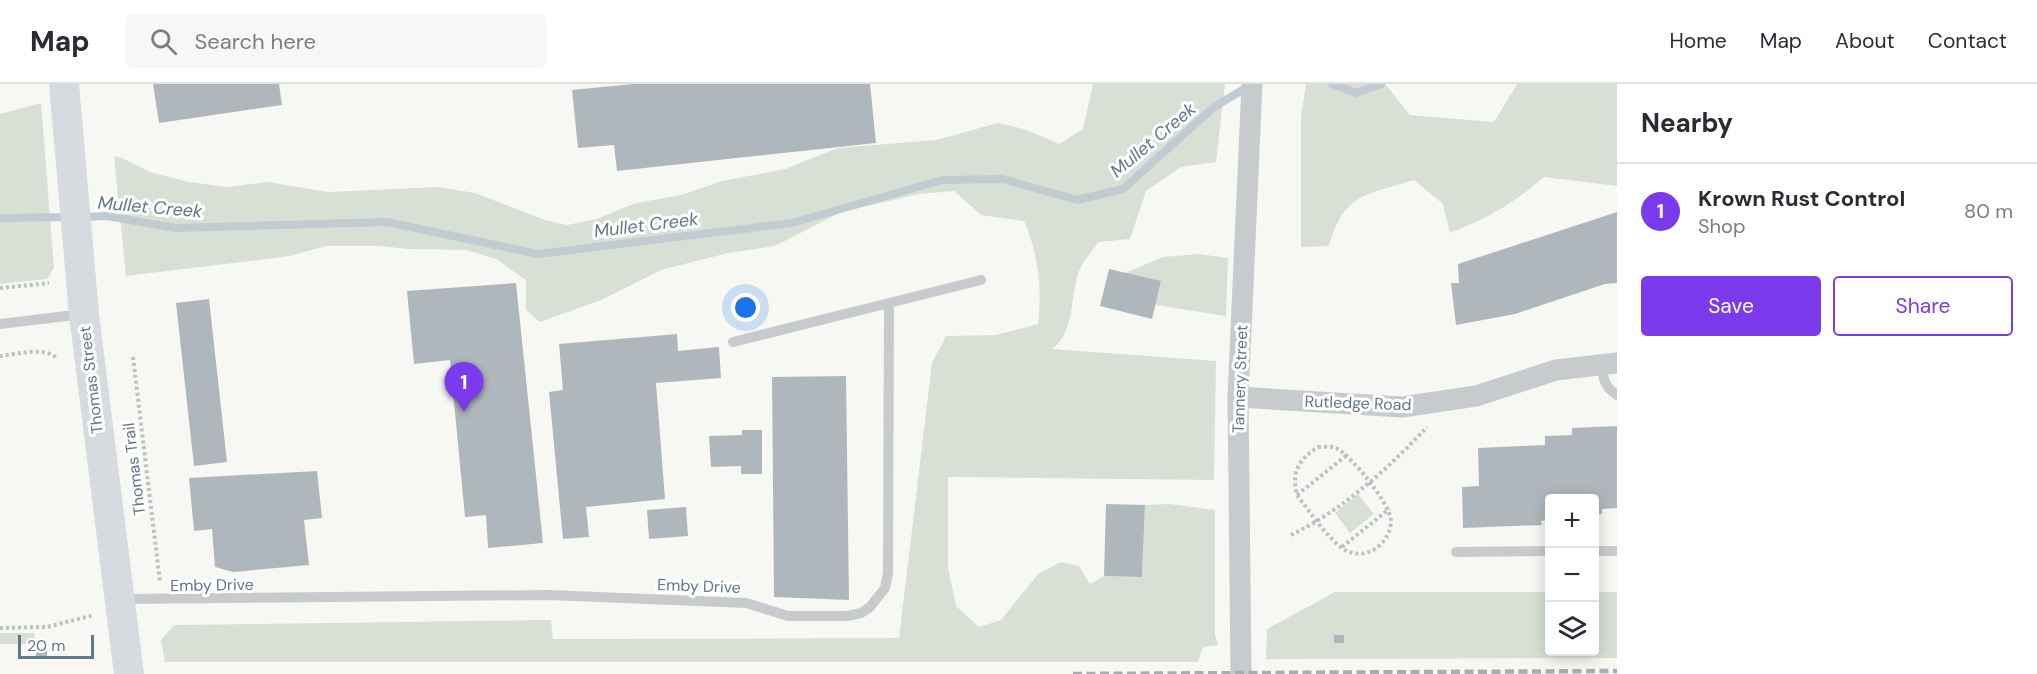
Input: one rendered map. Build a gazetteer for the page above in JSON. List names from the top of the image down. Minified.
{"streets":{"street":["Tannery Street","Thomas Street","Rutledge Road"],"lane":["Emby Drive"],"path":["Thomas Trail"]},"crossings":[["Tannery Street","Rutledge Road"],["Thomas Street","Emby Drive"]],"water":["Mullet Creek"],"scale_bar":"20 m","page":{"header":"Map","search":"Search here","nav":["Home","Map","About","Contact"],"heading":"Nearby","list":[{"mark":"1","name":"Krown Rust Control","note":"Shop","value":"80 m"}],"buttons":["Save","Share"],"pins":"1","map_buttons":["+","−"],"scale":"20 m"}}
